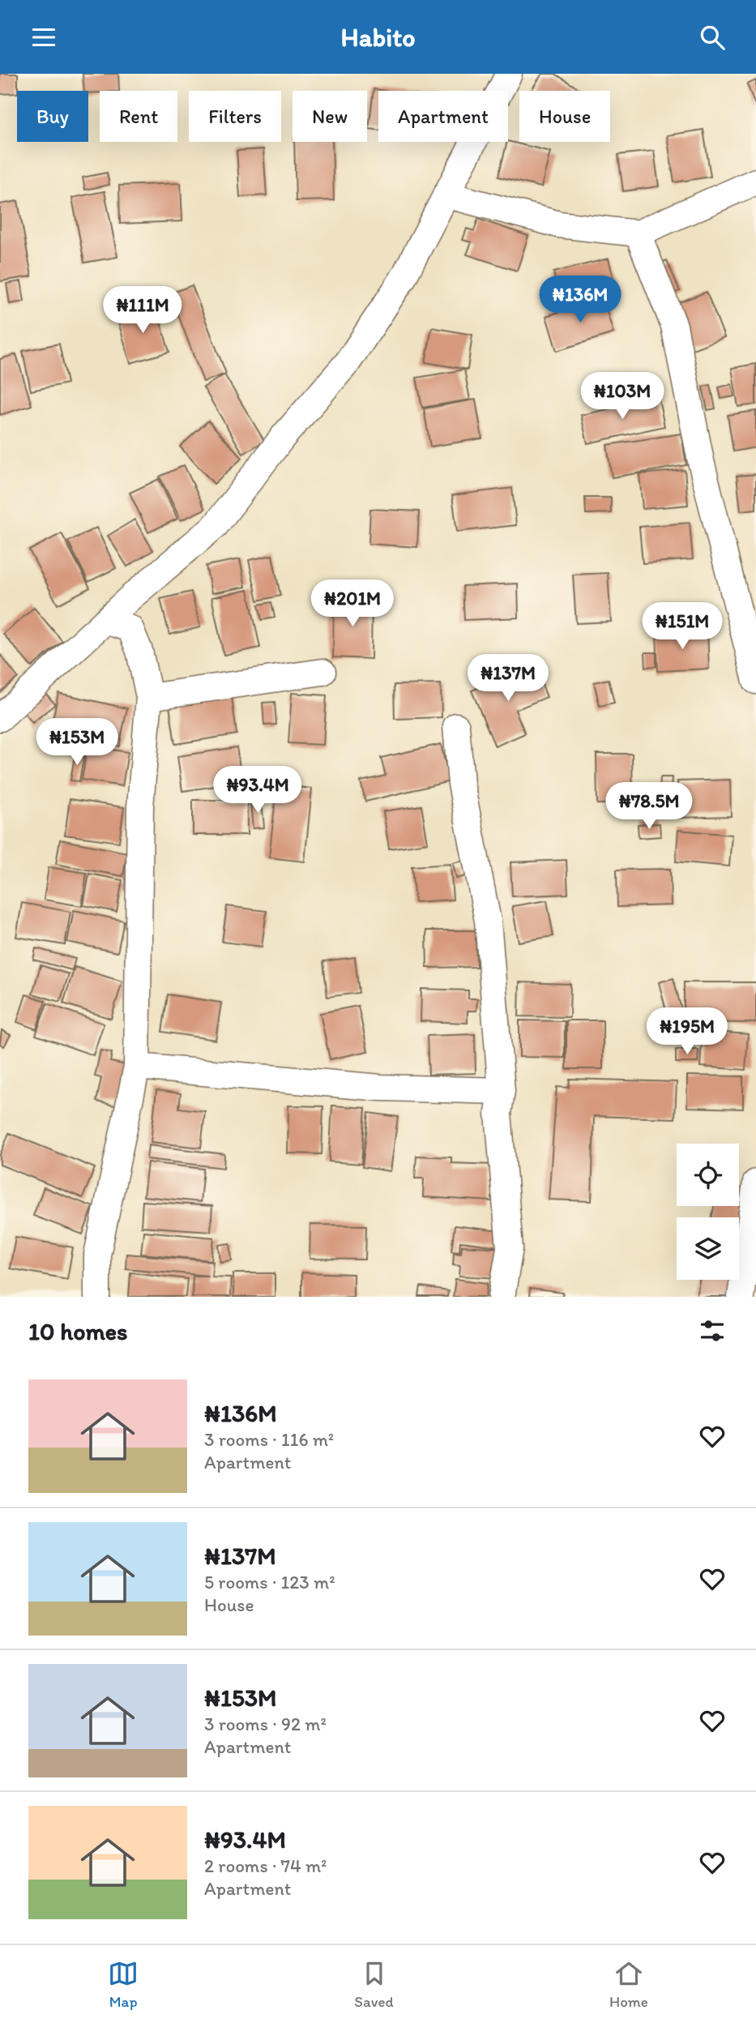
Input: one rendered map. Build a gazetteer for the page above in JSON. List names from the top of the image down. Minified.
{"page":{"header":"Habito","chip":["Buy","Rent","Filters","New","Apartment","House"],"price":["₦136M","₦111M","₦103M","₦201M","₦151M","₦137M","₦153M","₦93.4M","₦78.5M","₦195M"],"heading":"10 homes","list":[{"name":"₦136M","note":"3 rooms · 116 m² · Apartment"},{"name":"₦137M","note":"5 rooms · 123 m² · House"},{"name":"₦153M","note":"3 rooms · 92 m² · Apartment"},{"name":"₦93.4M","note":"2 rooms · 74 m² · Apartment"}],"tabs":["Map","Saved","Home"]}}
